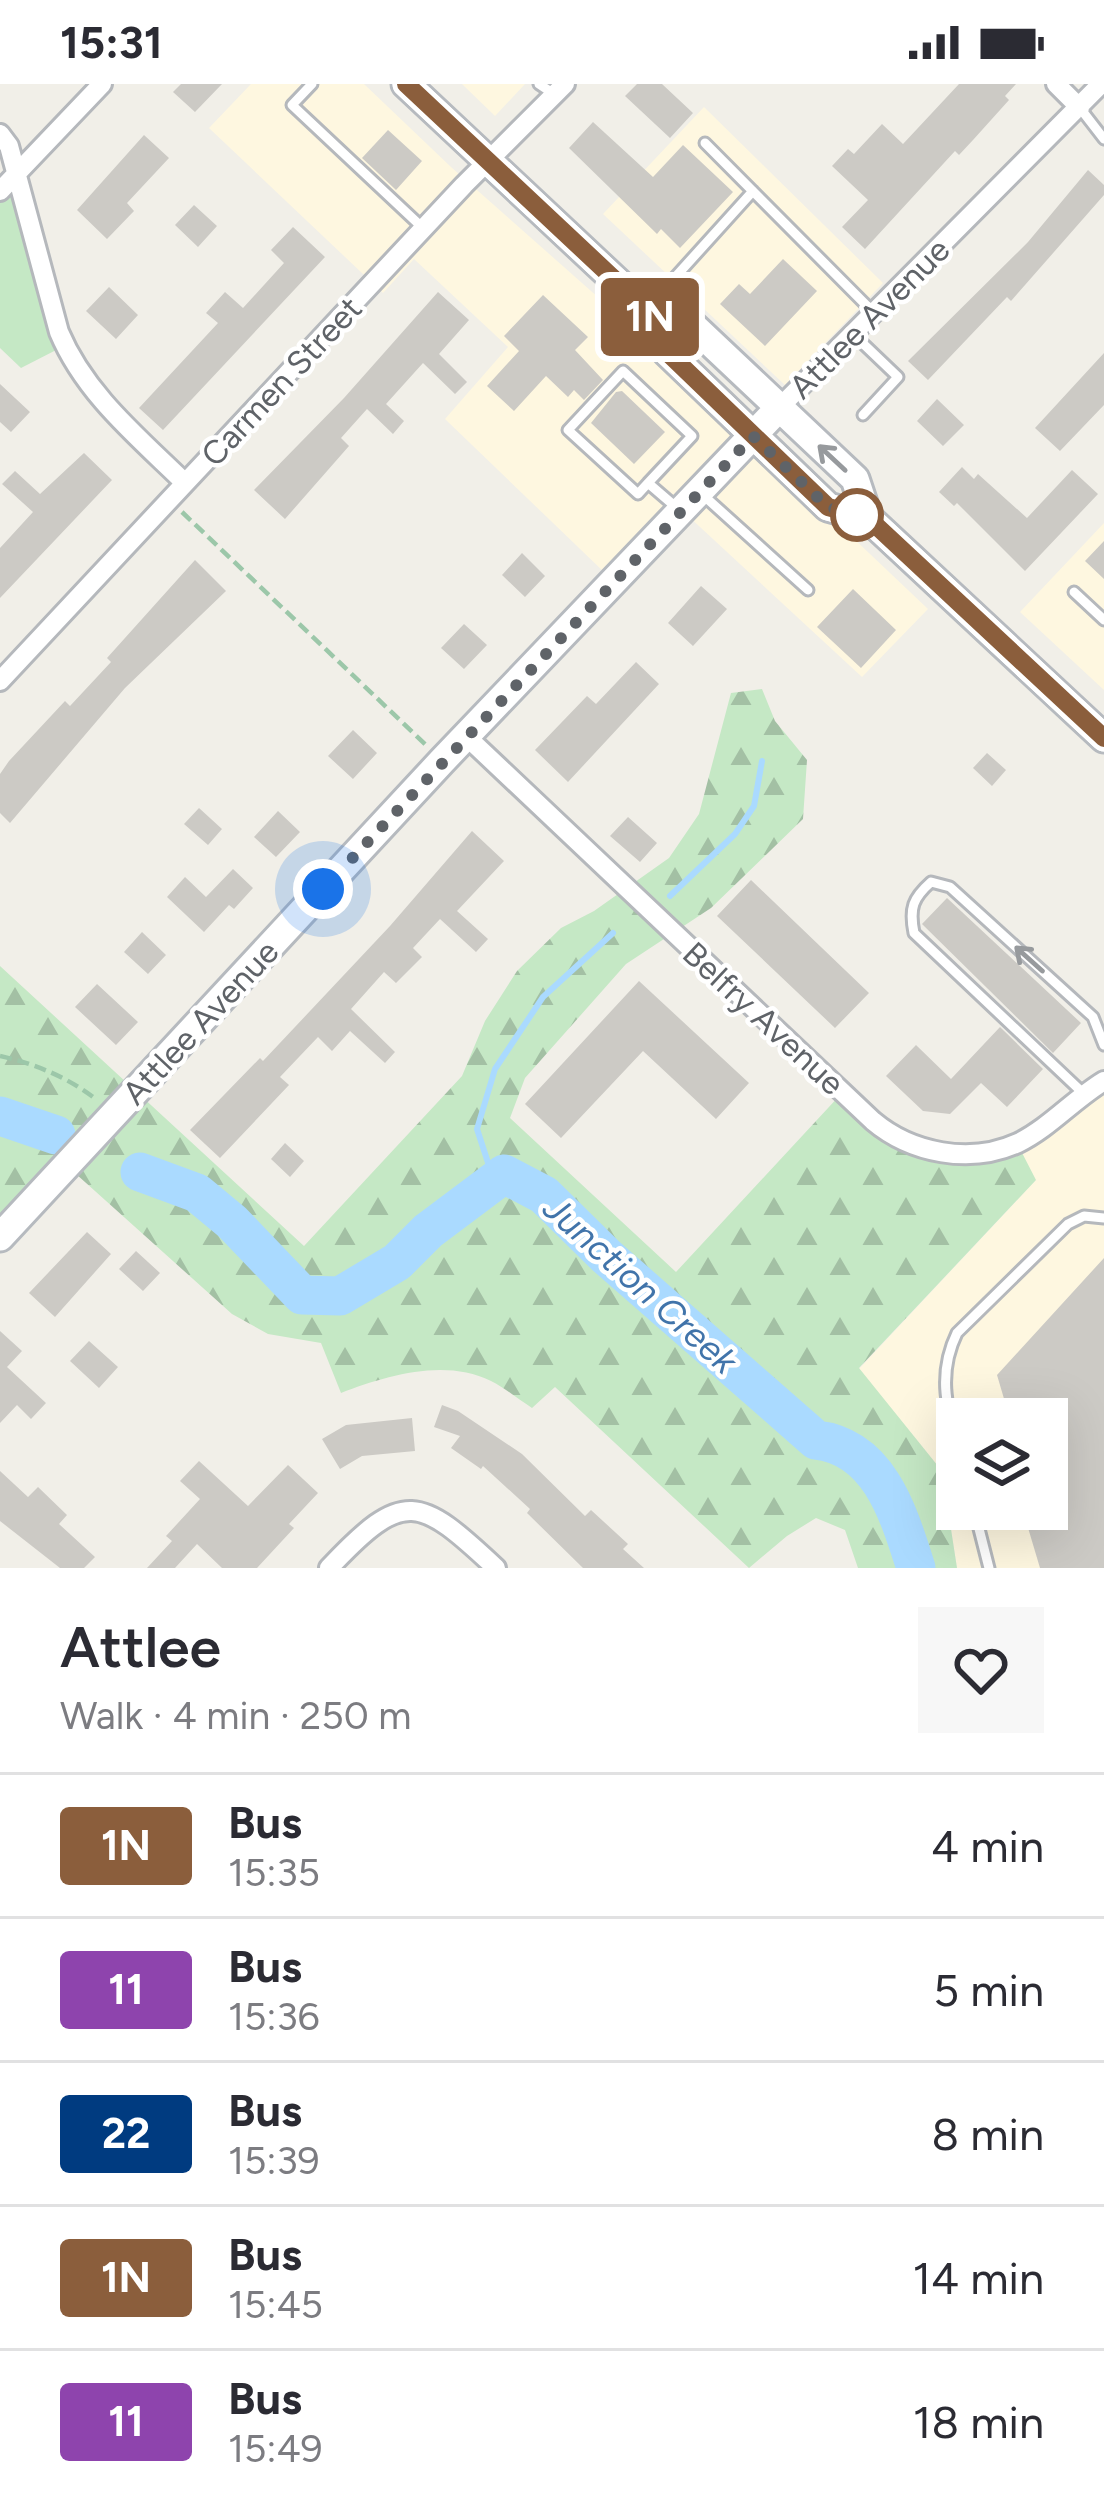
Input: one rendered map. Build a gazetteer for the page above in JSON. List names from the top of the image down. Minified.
{"streets":{"main road":["Attlee Avenue"],"street":["Carmen Street","Belfry Avenue"]},"crossings":[["Attlee Avenue","Belfry Avenue"]],"water":["Junction Creek"],"lines":["bus line 1N"],"page":{"status":"15:31","on_map":"1N","heading":["Attlee","Walk · 4 min · 250 m"],"list":[{"mark":"1N","name":"Bus","note":"15:35","value":"4 min"},{"mark":"11","name":"Bus","note":"15:36","value":"5 min"},{"mark":"22","name":"Bus","note":"15:39","value":"8 min"},{"mark":"1N","name":"Bus","note":"15:45","value":"14 min"},{"mark":"11","name":"Bus","note":"15:49","value":"18 min"}]}}
